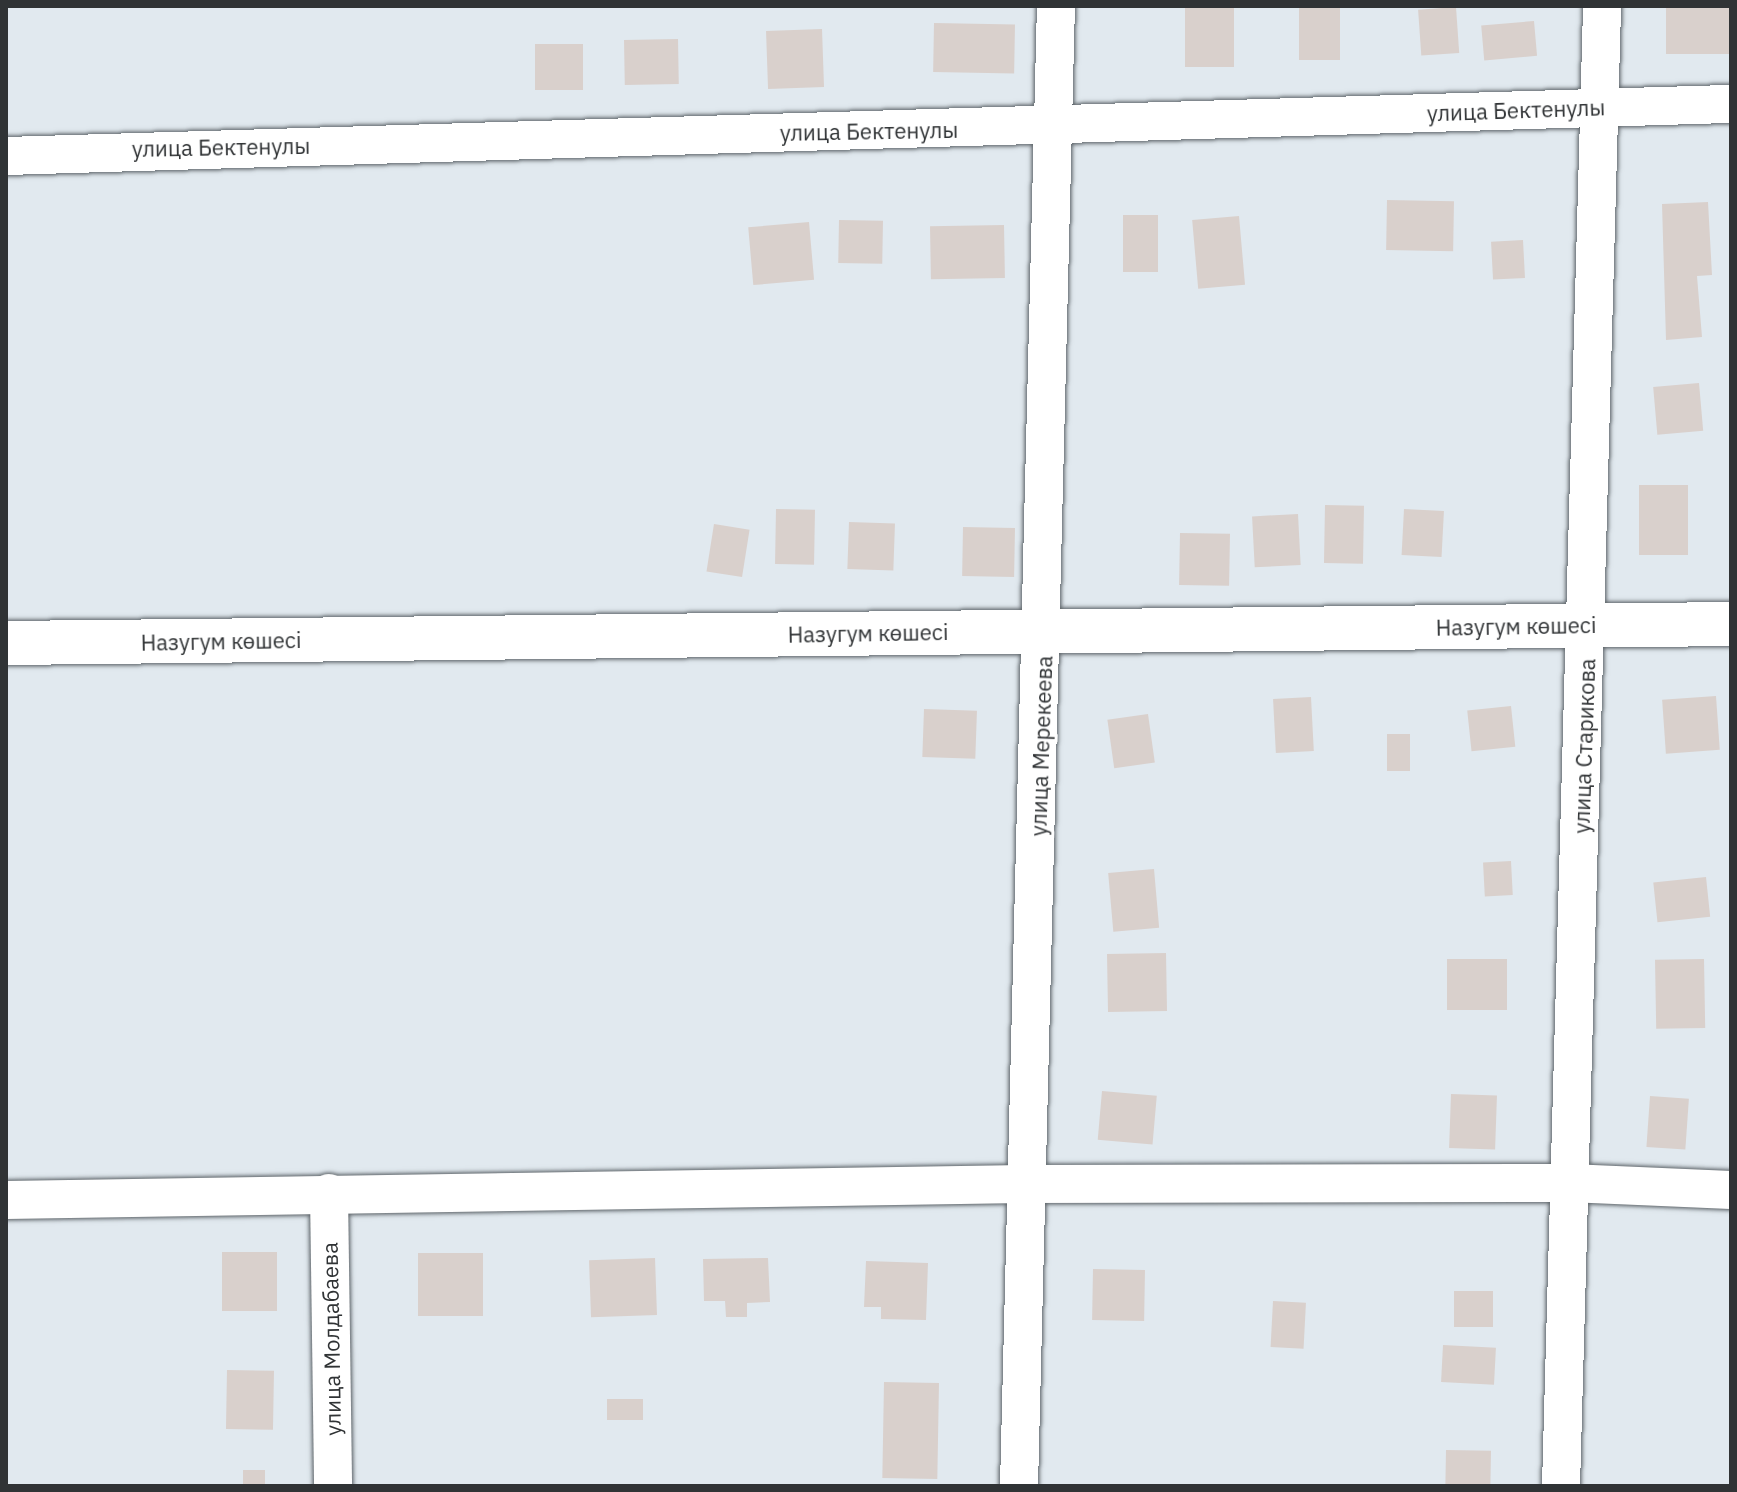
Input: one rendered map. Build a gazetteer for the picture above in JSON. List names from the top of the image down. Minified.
{"streets":{"street":["улица Бектенулы","Назугум көшесі","улица Мерекеева","улица Старикова","улица Молдабаева"]},"crossings":[["улица Бектенулы","улица Мерекеева"],["улица Бектенулы","улица Старикова"],["Назугум көшесі","улица Мерекеева"],["Назугум көшесі","улица Старикова"]]}
